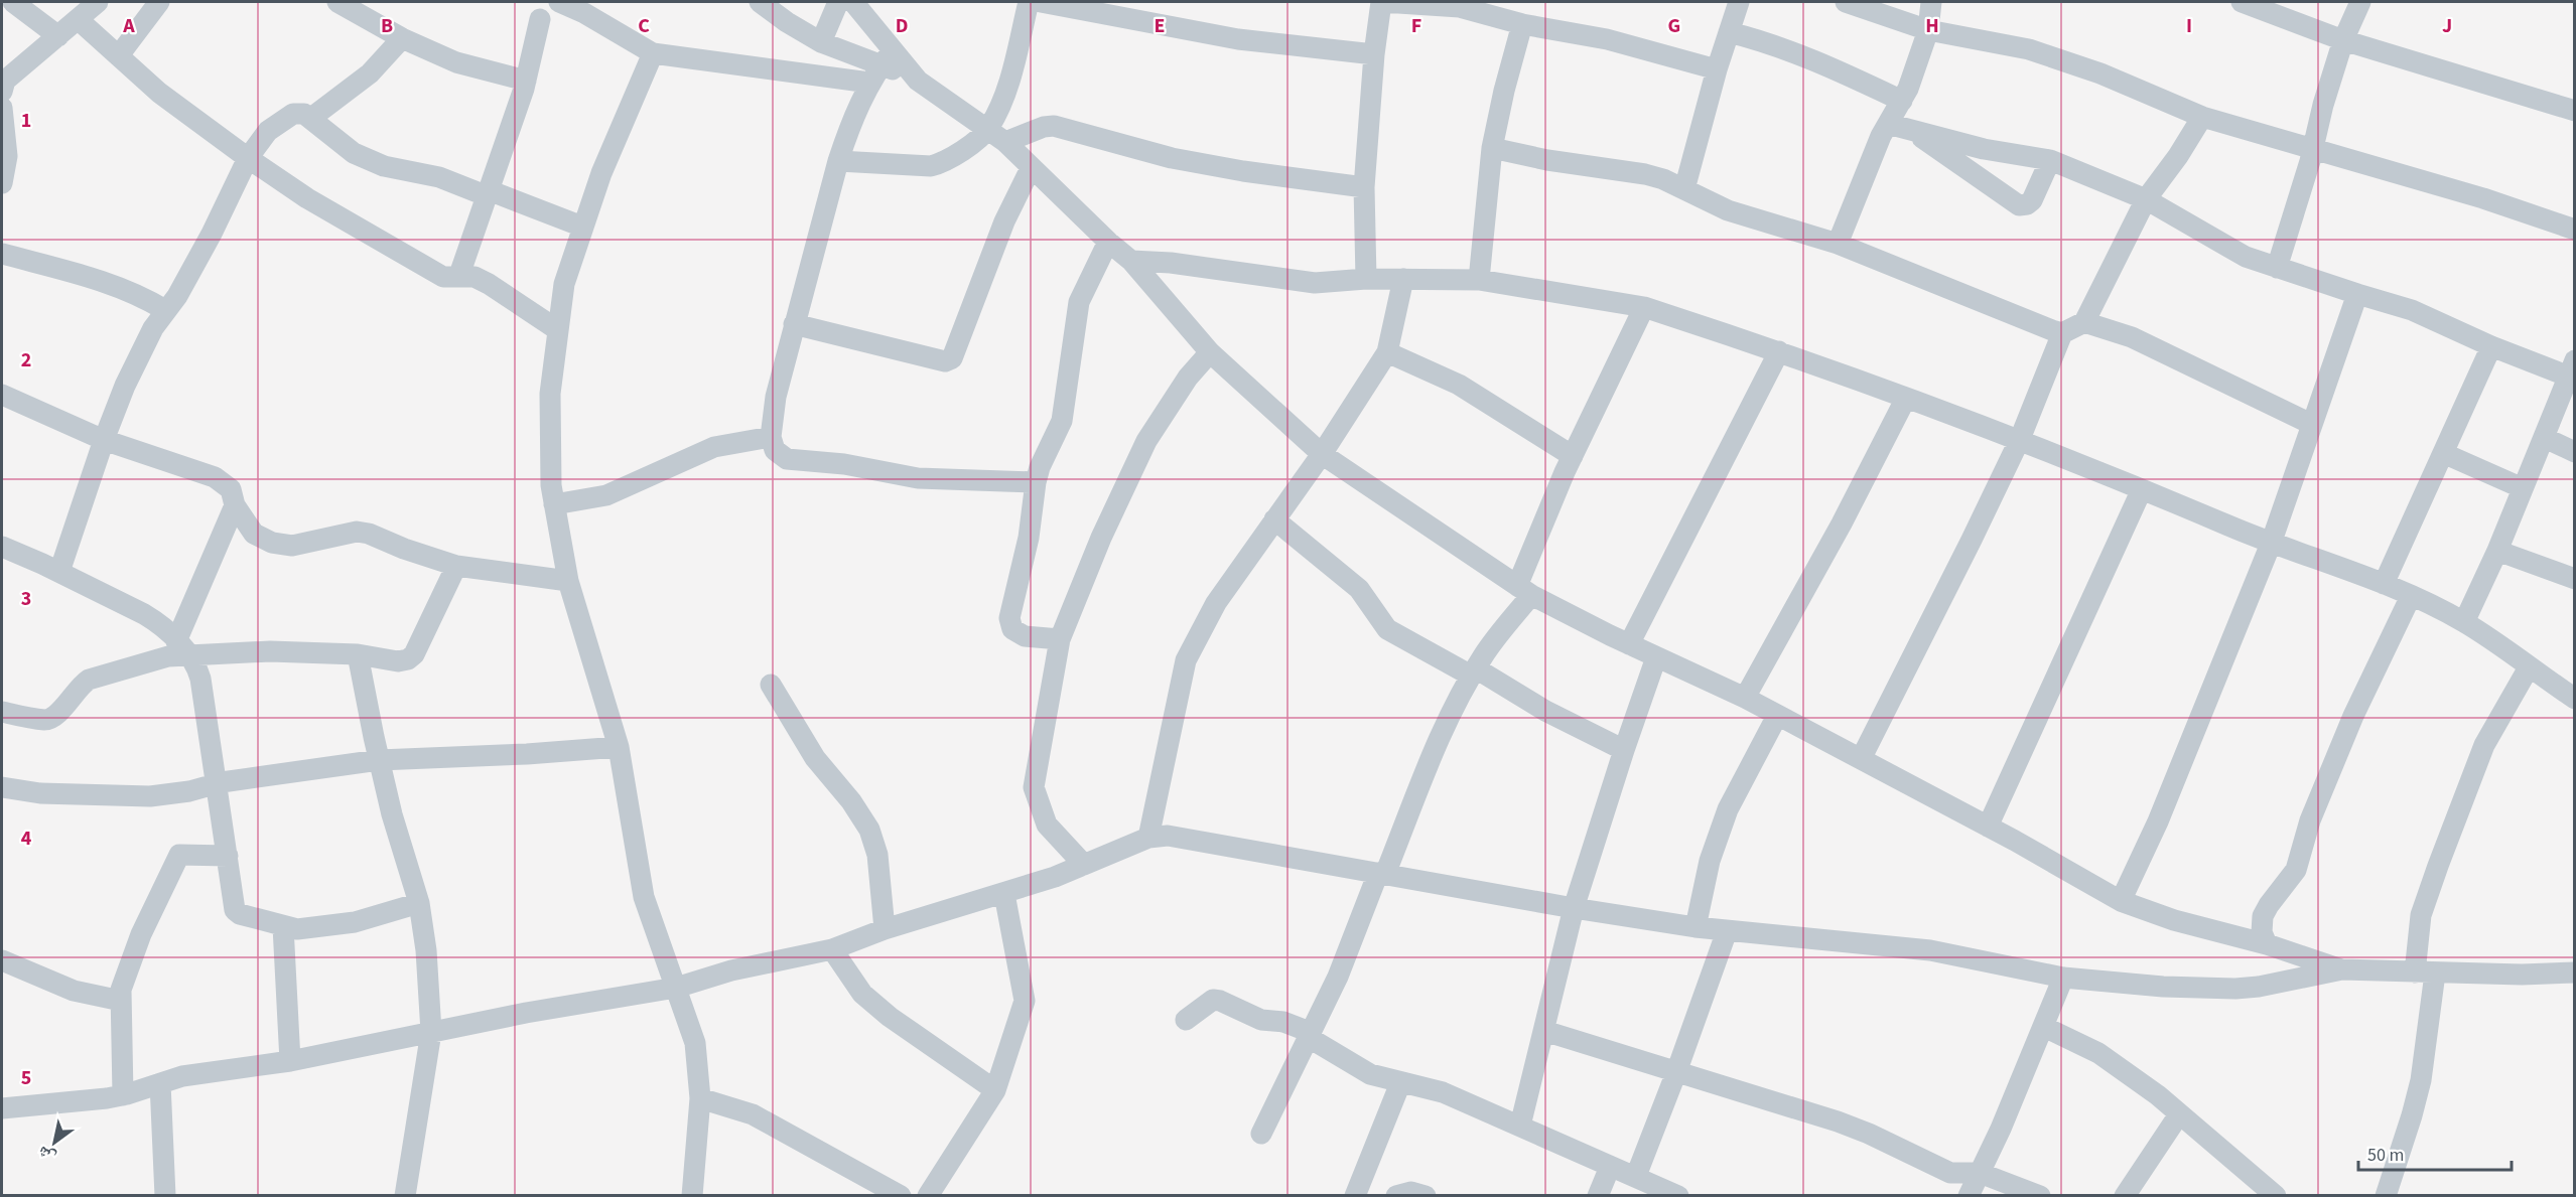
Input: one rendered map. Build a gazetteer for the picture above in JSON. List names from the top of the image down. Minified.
{"scale_bar":"50 m","north":"bottom left","grid":{"columns":["A","B","C","D","E","F","G","H","I","J"],"rows":["1","2","3","4","5"]}}
